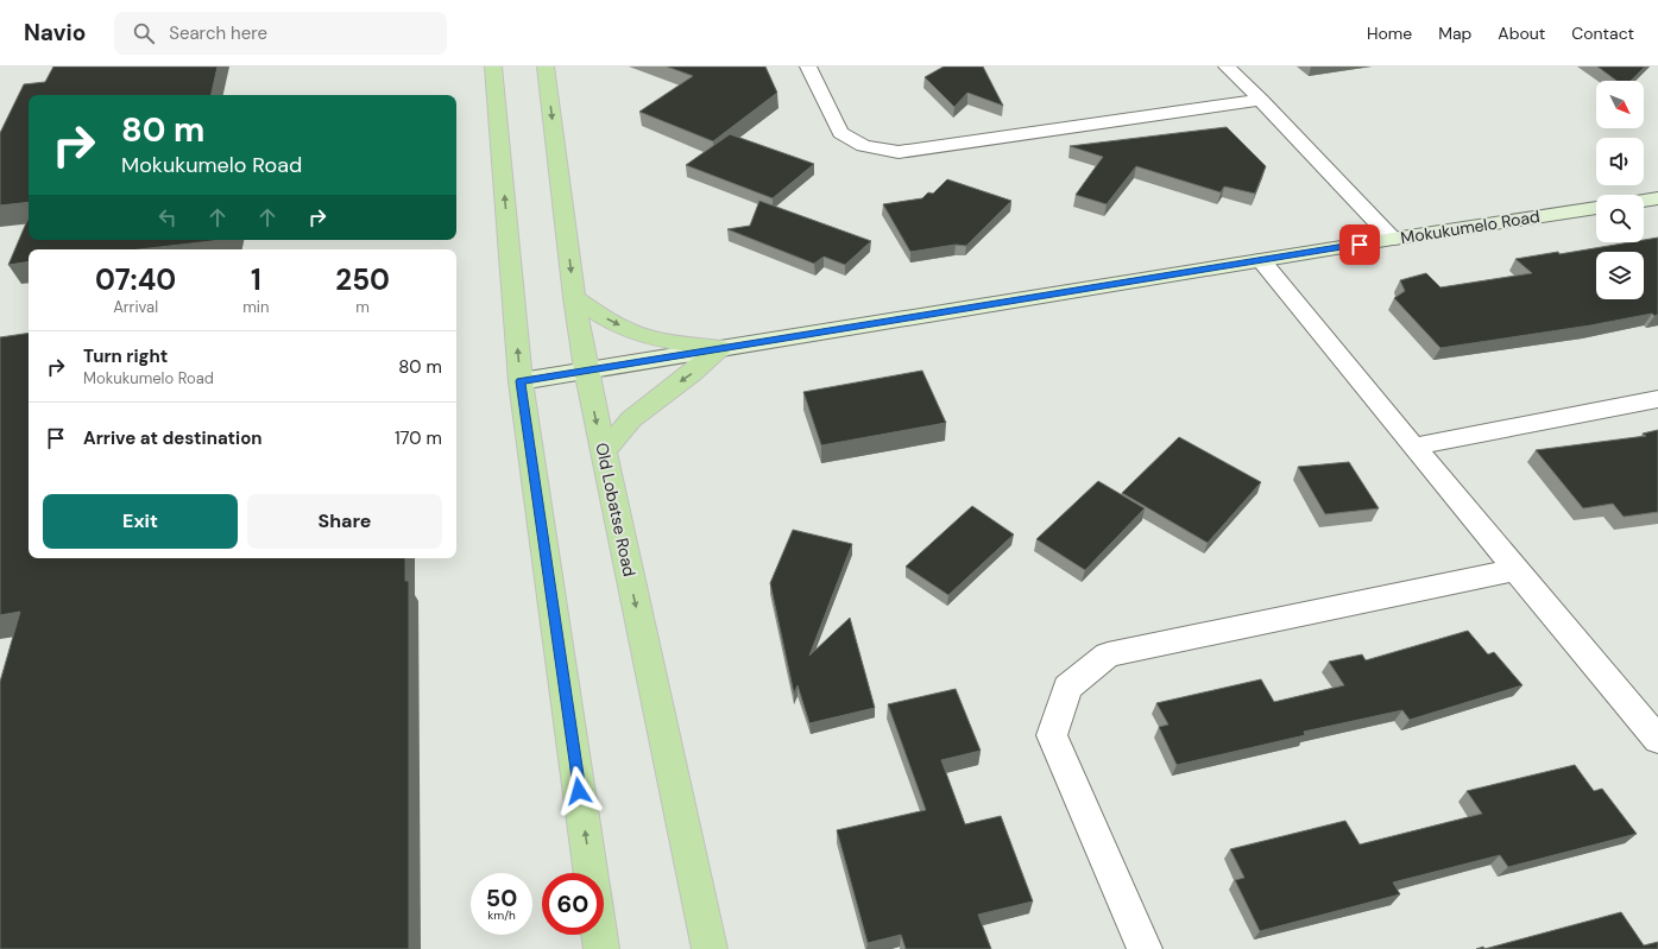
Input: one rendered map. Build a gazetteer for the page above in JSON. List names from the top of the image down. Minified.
{"streets":{"main road":["Old Lobatse Road"],"street":["Mokukumelo Road"]},"crossings":[["Mokukumelo Road","Old Lobatse Road"]],"north":"bottom right","page":{"header":"Navio","search":"Search here","nav":["Home","Map","About","Contact"],"turn":["80 m","Mokukumelo Road"],"eta":["07:40","Arrival","1","min","250","m"],"list":[{"name":"Turn right","note":"Mokukumelo Road","value":"80 m"},{"name":"Arrive at destination","value":"170 m"}],"buttons":["Exit","Share"],"speed":"50 km/h","limit":"60"}}
